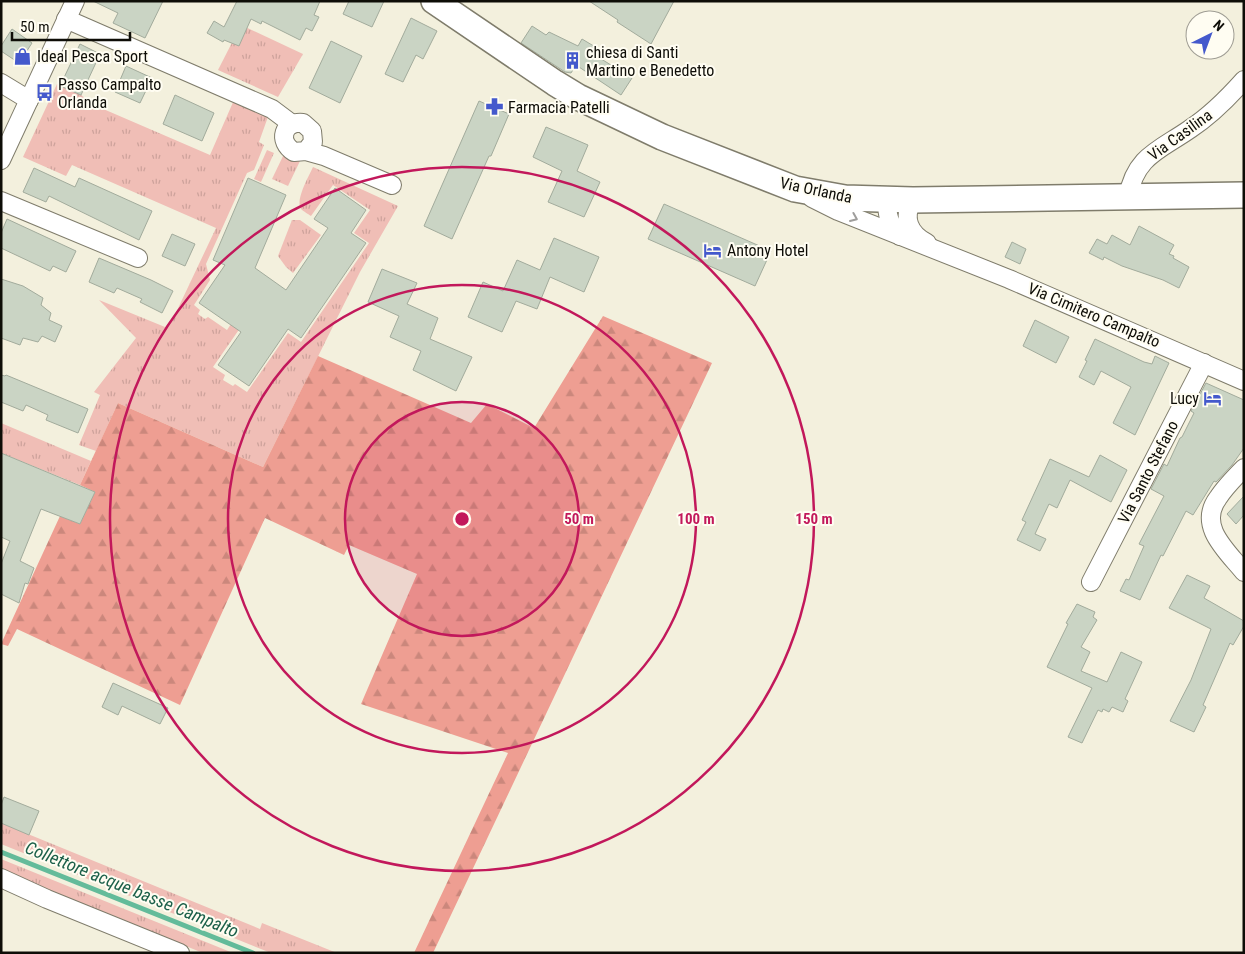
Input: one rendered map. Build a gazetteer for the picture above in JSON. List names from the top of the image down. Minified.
{"streets":{"main road":["Via Orlanda"],"street":["Via Casilina","Via Cimitero Campalto","Via Santo Stefano"]},"crossings":[["Via Casilina","Via Orlanda"],["Via Orlanda","Via Cimitero Campalto"],["Via Cimitero Campalto","Via Santo Stefano"]],"water":["Collettore acque basse Campalto"],"places":{"shop":["Ideal Pesca Sport"],"building":["chiesa di Santi Martino e Benedetto"],"bus stop":["Passo Campalto Orlanda"],"pharmacy":["Farmacia Patelli"],"hotel":["Antony Hotel","Lucy"]},"scale_bar":"50 m","north":"top right","rings":["50 m","100 m","150 m"]}
